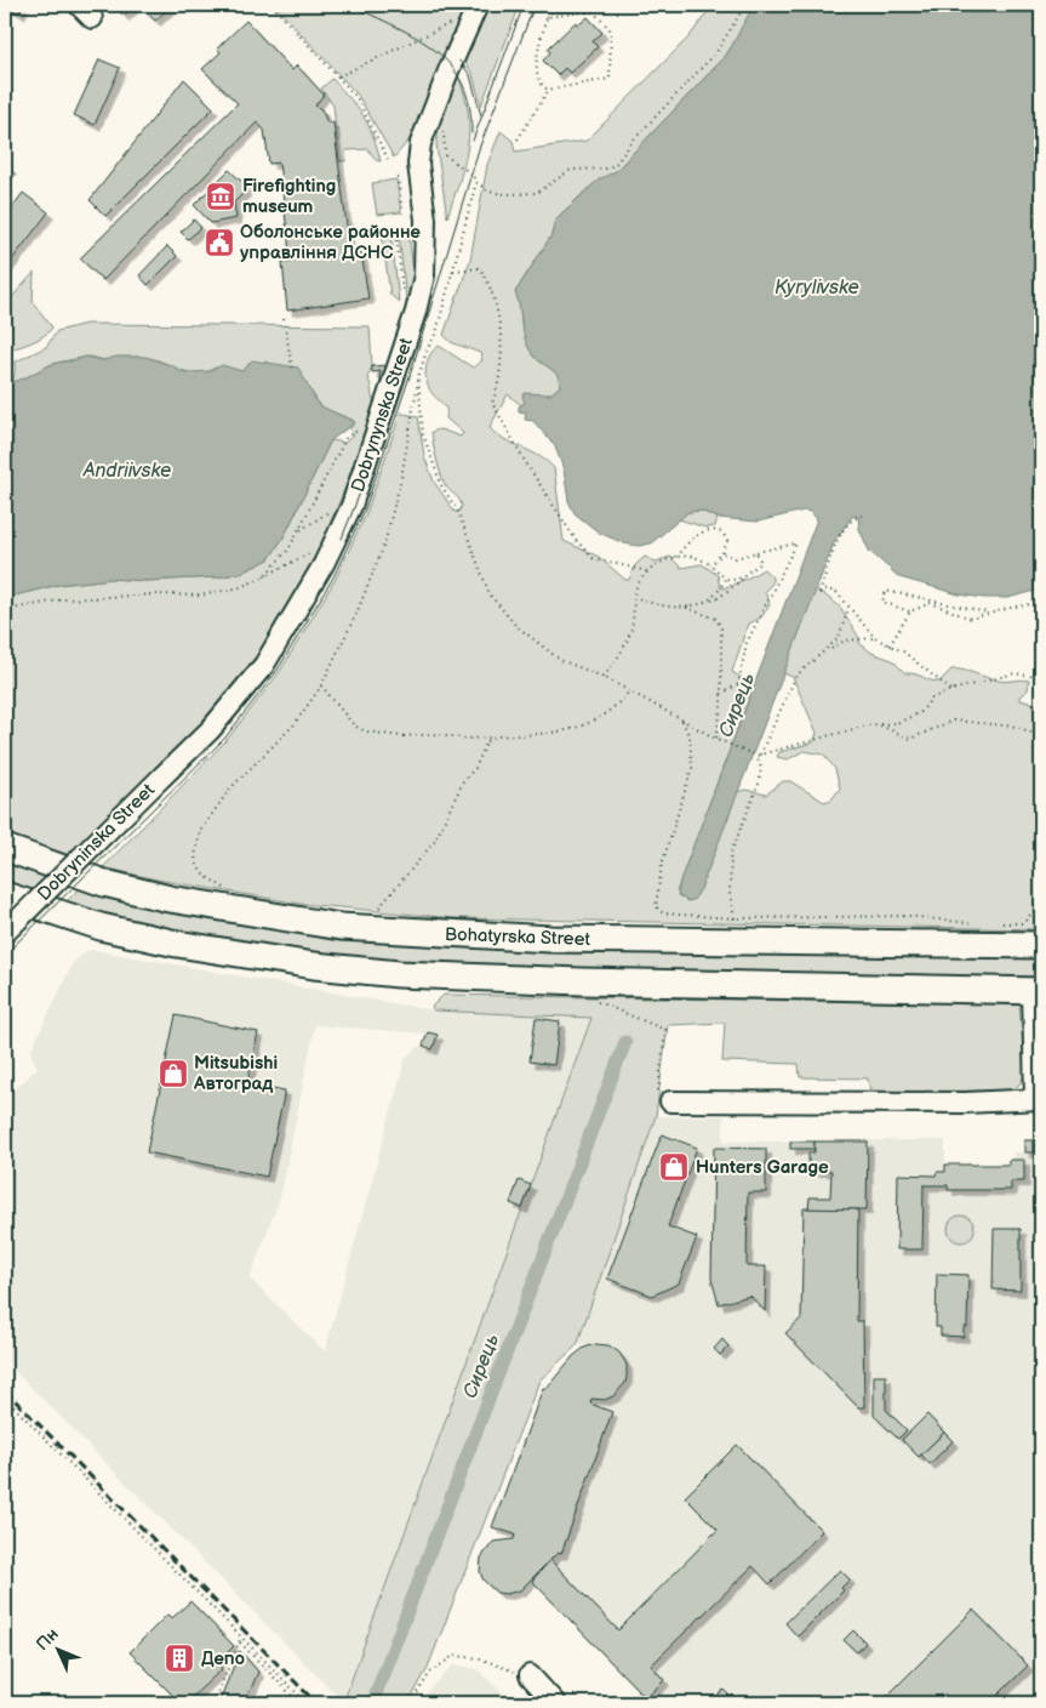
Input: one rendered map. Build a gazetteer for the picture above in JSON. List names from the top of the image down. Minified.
{"streets":{"main road":["Bohatyrska Street"],"street":["Dobrynynska Street","Dobryninska Street"]},"crossings":[["Dobrynynska Street","Dobryninska Street"]],"water":["Kyrylivske","Andriivske","Сирець"],"places":{"museum":["Firefighting museum"],"public building":["Оболонське районне управління ДСНС"],"shop":["Mitsubishi Автоград","Hunters Garage"],"building":["Депо"]},"north":"top left"}
